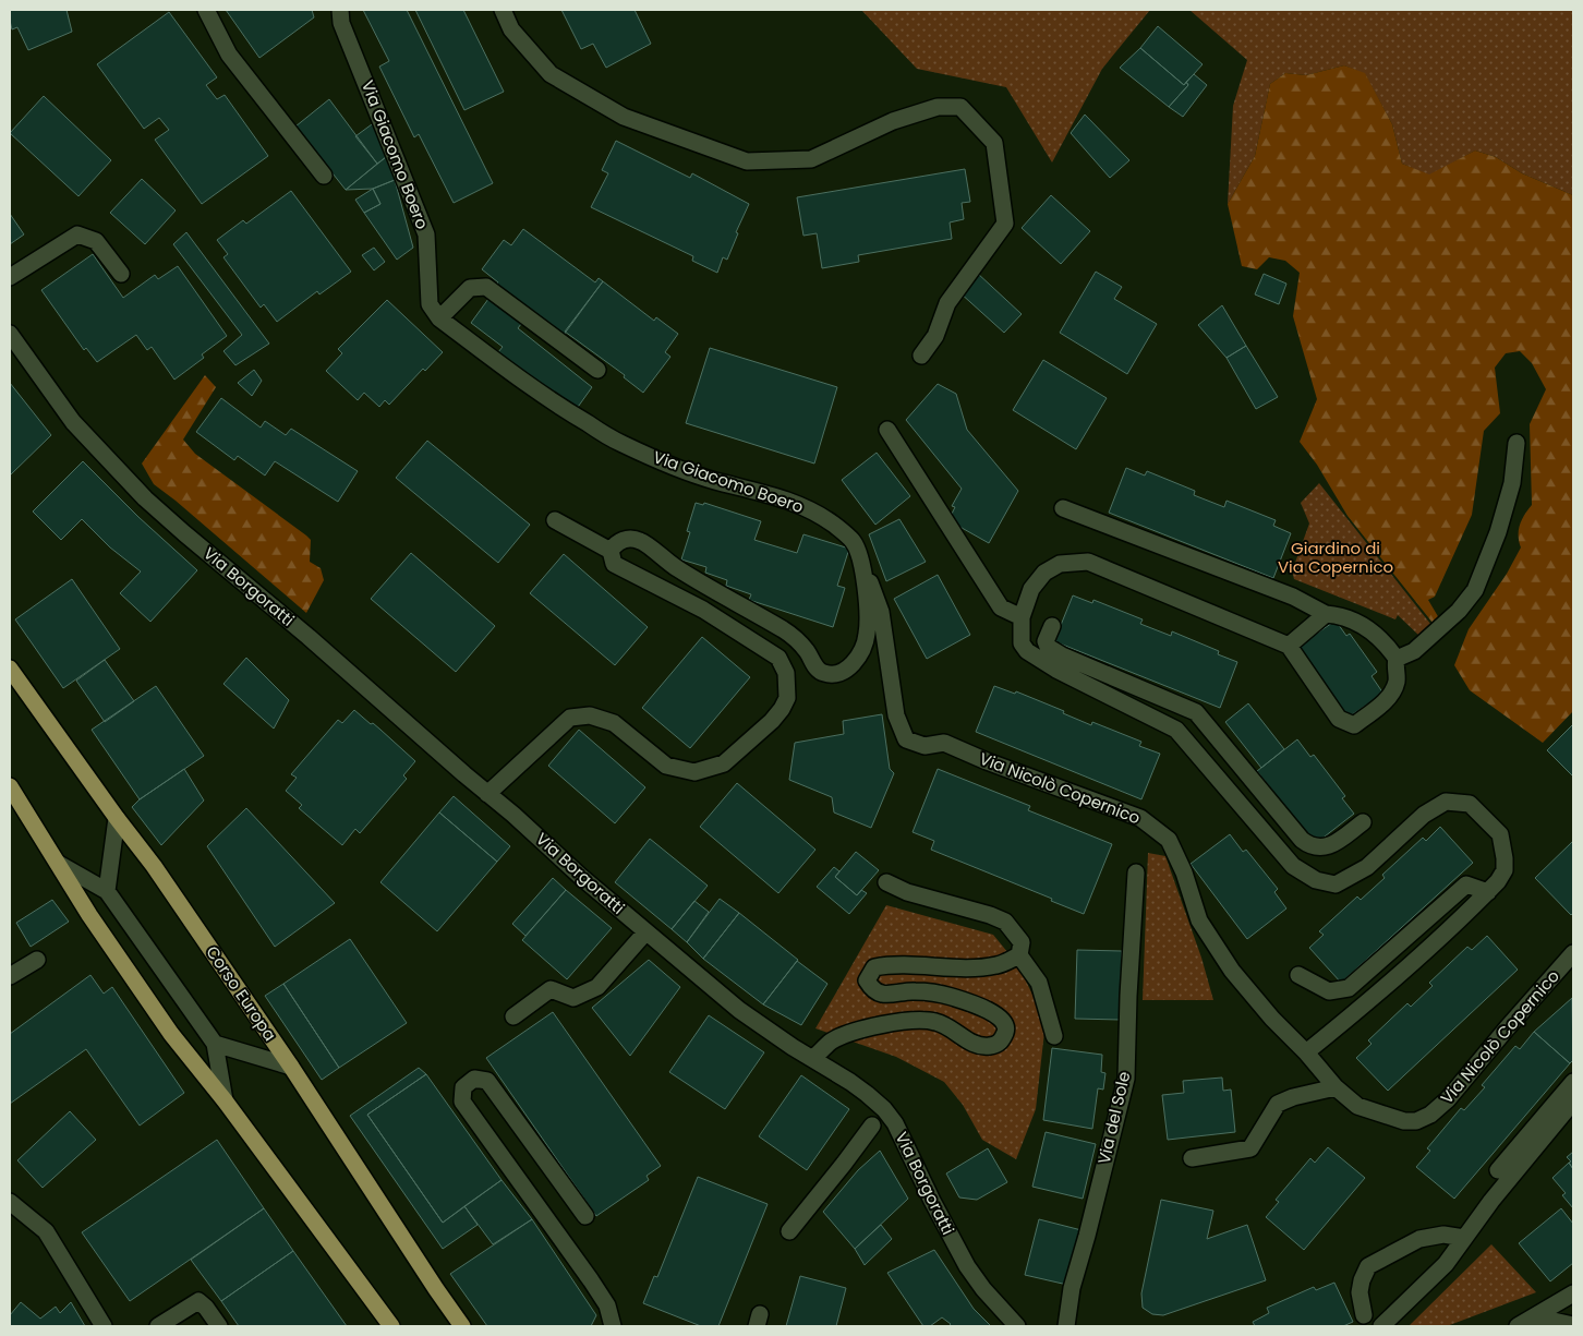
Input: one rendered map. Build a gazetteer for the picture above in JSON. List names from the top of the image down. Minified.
{"streets":{"main road":["Corso Europa"],"street":["Via Giacomo Boero","Via Borgoratti","Via Nicolò Copernico","Via del Sole"]},"crossings":[["Via Giacomo Boero","Via Nicolò Copernico"]],"parks":["Giardino di Via Copernico"]}
